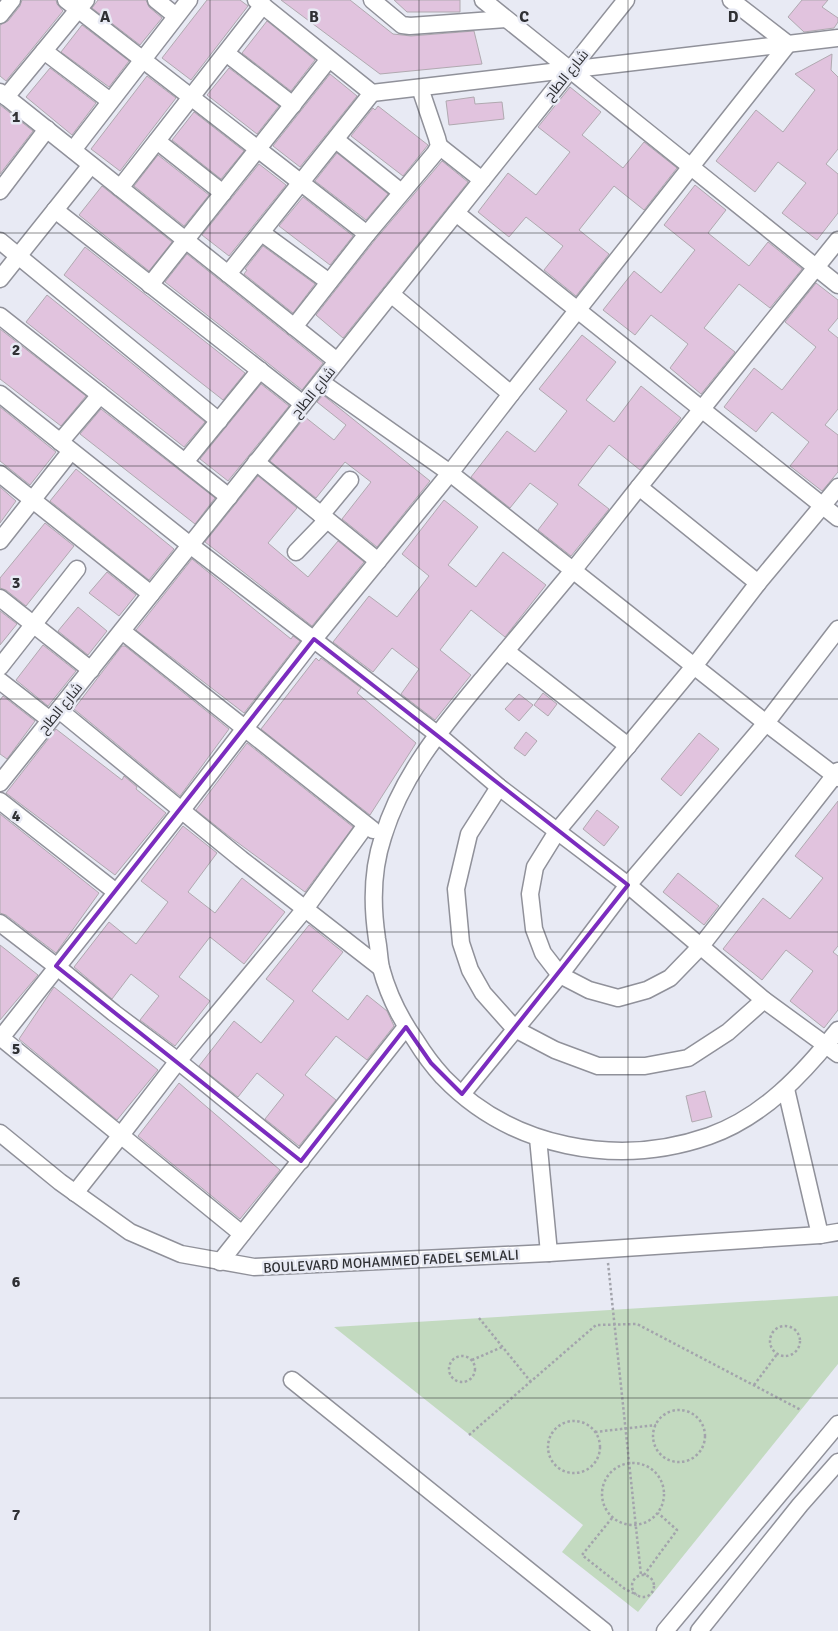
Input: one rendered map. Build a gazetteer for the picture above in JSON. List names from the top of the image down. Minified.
{"streets":{"street":["شارع الطاح","BOULEVARD MOHAMMED FADEL SEMLALI"]},"grid":{"columns":["A","B","C","D"],"rows":["1","2","3","4","5","6","7"]}}
